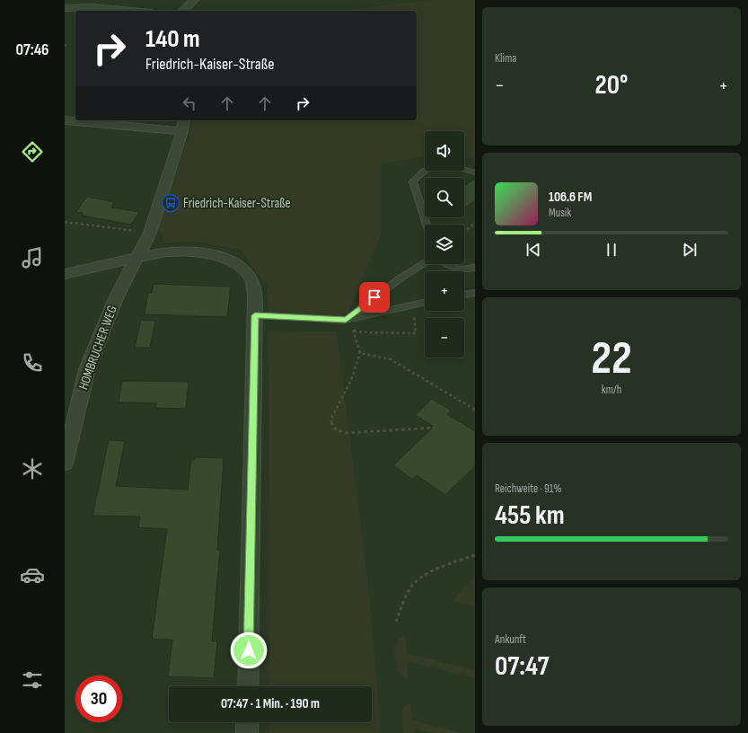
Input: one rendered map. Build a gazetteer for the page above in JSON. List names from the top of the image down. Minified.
{"streets":{"street":["HOMBRUCHER WEG"]},"places":{"bus stop":["Friedrich-Kaiser-Straße"]},"page":{"tabs":"07:46","tile":["Klima",["22","km/h"],["Reichweite · 91%","455 km"],["Ankunft","07:47"]],"turn":["140 m","Friedrich-Kaiser-Straße"],"heat":["−","20°","+"],"map_buttons":["+","−"],"song":["106.6 FM","Musik"],"limit":"30","trip":"07:47 · 1 Min. · 190 m"}}
